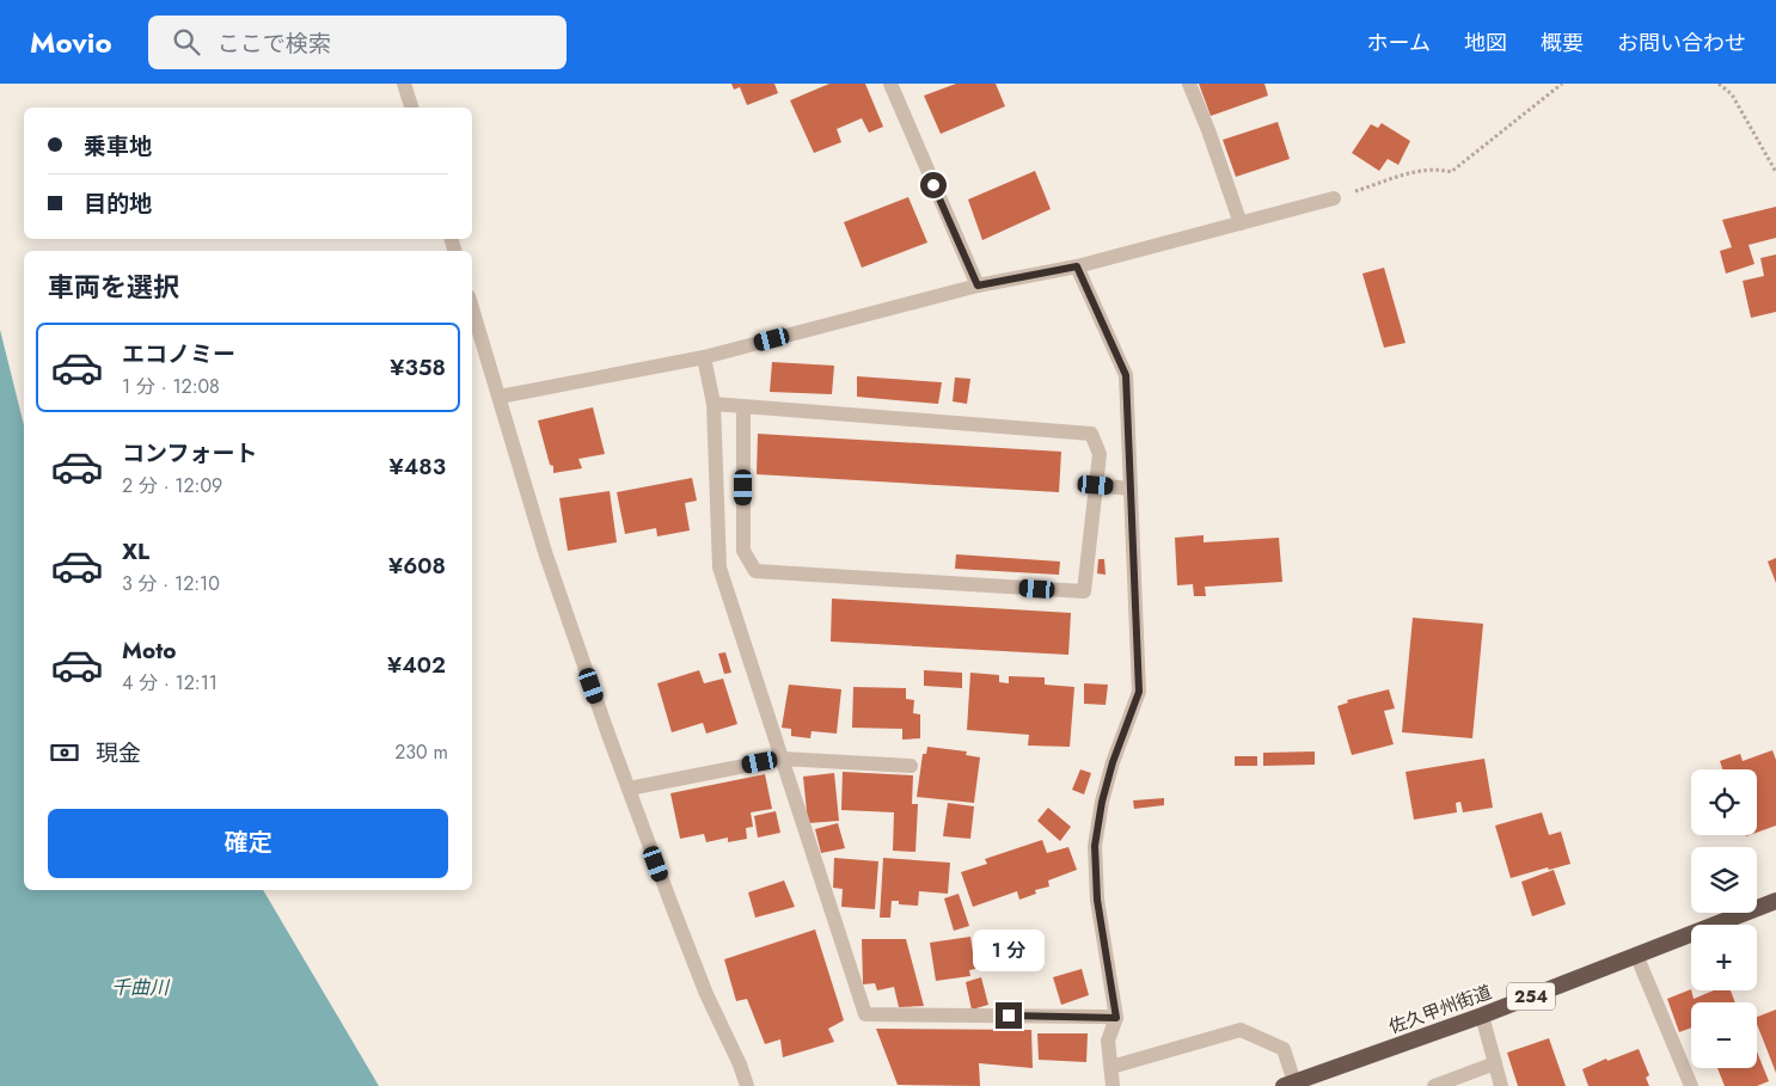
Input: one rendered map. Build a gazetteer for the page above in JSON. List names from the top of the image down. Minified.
{"streets":{"highway":["254","佐久甲州街道"]},"water":["千曲川"],"page":{"header":"Movio","search":"ここで検索","nav":["ホーム","地図","概要","お問い合わせ"],"banner":["乗車地","目的地"],"heading":"車両を選択","list":[{"name":"エコノミー","note":"1 分 · 12:08","value":"¥358"},{"name":"コンフォート","note":"2 分 · 12:09","value":"¥483"},{"name":"XL","note":"3 分 · 12:10","value":"¥608"},{"name":"Moto","note":"4 分 · 12:11","value":"¥402"}],"pay":["現金","230 m"],"map_buttons":["+","−"],"buttons":"確定","bubble":"1 分"}}
